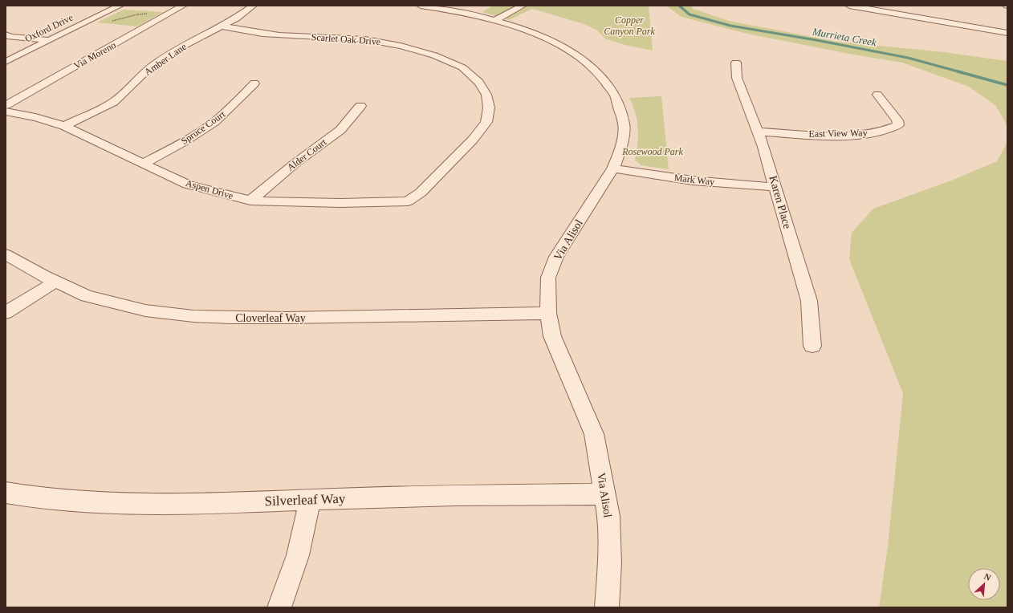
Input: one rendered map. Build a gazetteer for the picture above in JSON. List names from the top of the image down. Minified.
{"streets":{"street":["Oxford Drive","Scarlet Oak Drive","Via Moreno","Amber Lane","Spruce Court","East View Way","Alder Court","Mark Way","Aspen Drive","Karen Place","Via Alisol","Cloverleaf Way","Silverleaf Way"]},"crossings":[["Scarlet Oak Drive","Amber Lane"],["Scarlet Oak Drive","Aspen Drive"],["Amber Lane","Aspen Drive"],["Spruce Court","Aspen Drive"],["East View Way","Karen Place"],["Alder Court","Aspen Drive"],["Mark Way","Karen Place"],["Mark Way","Via Alisol"],["Via Alisol","Cloverleaf Way"],["Via Alisol","Silverleaf Way"]],"water":["Murrieta Creek"],"parks":["Copper Canyon Park","Rosewood Park"],"north":"top right"}
